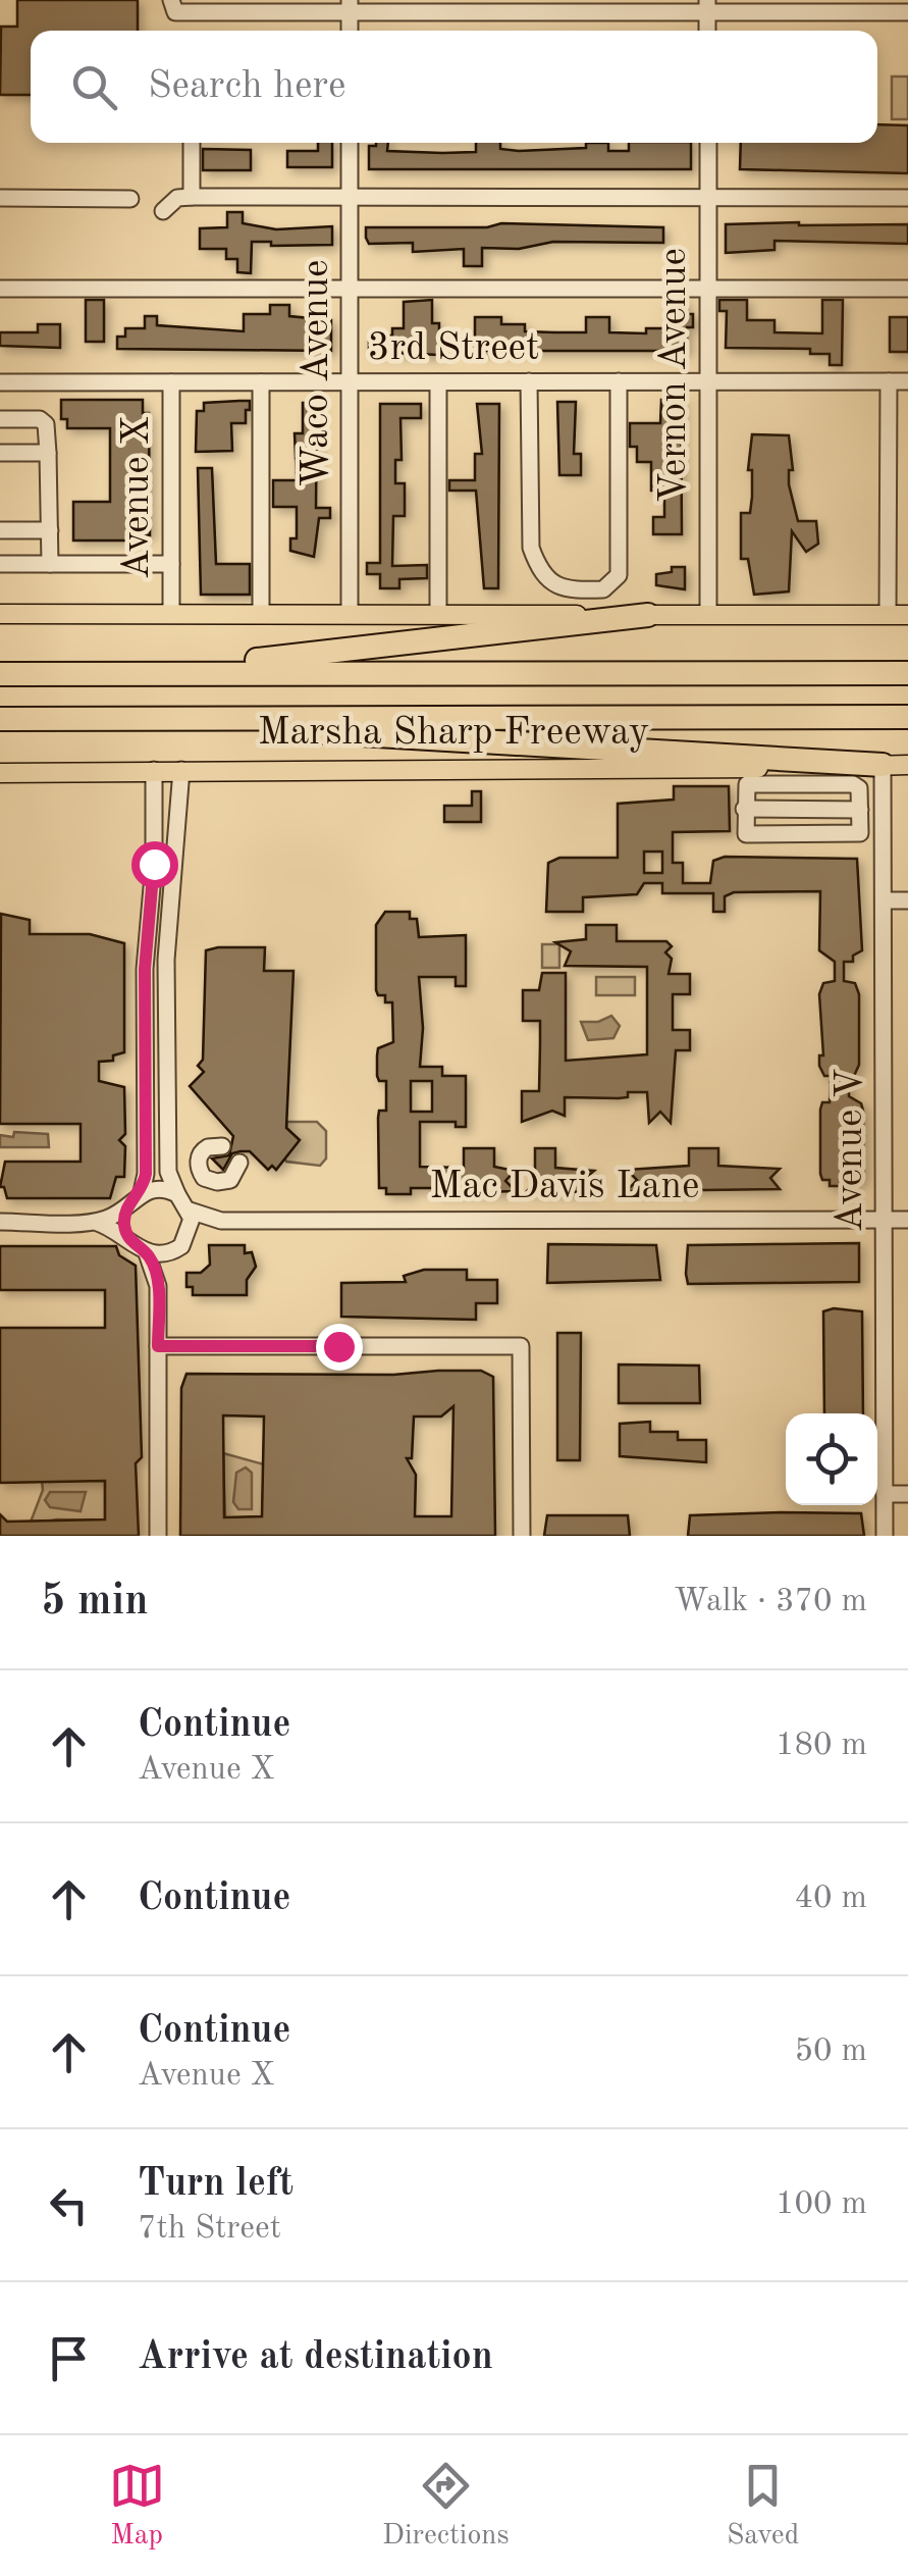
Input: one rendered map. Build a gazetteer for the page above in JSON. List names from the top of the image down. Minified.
{"streets":{"highway":["Marsha Sharp Freeway"],"street":["3rd Street","Waco Avenue","Vernon Avenue","Avenue X","Avenue V","Mac Davis Lane"]},"crossings":[["3rd Street","Waco Avenue"],["3rd Street","Vernon Avenue"],["3rd Street","Avenue X"],["Marsha Sharp Freeway","Avenue V"],["Avenue V","Mac Davis Lane"]],"page":{"search":"Search here","heading":["5 min","Walk · 370 m"],"list":[["Continue","Avenue X","180 m"],["Continue","40 m"],["Continue","Avenue X","50 m"],["Turn left","7th Street","100 m"],"Arrive at destination"],"nav":["Map","Directions","Saved"]}}
